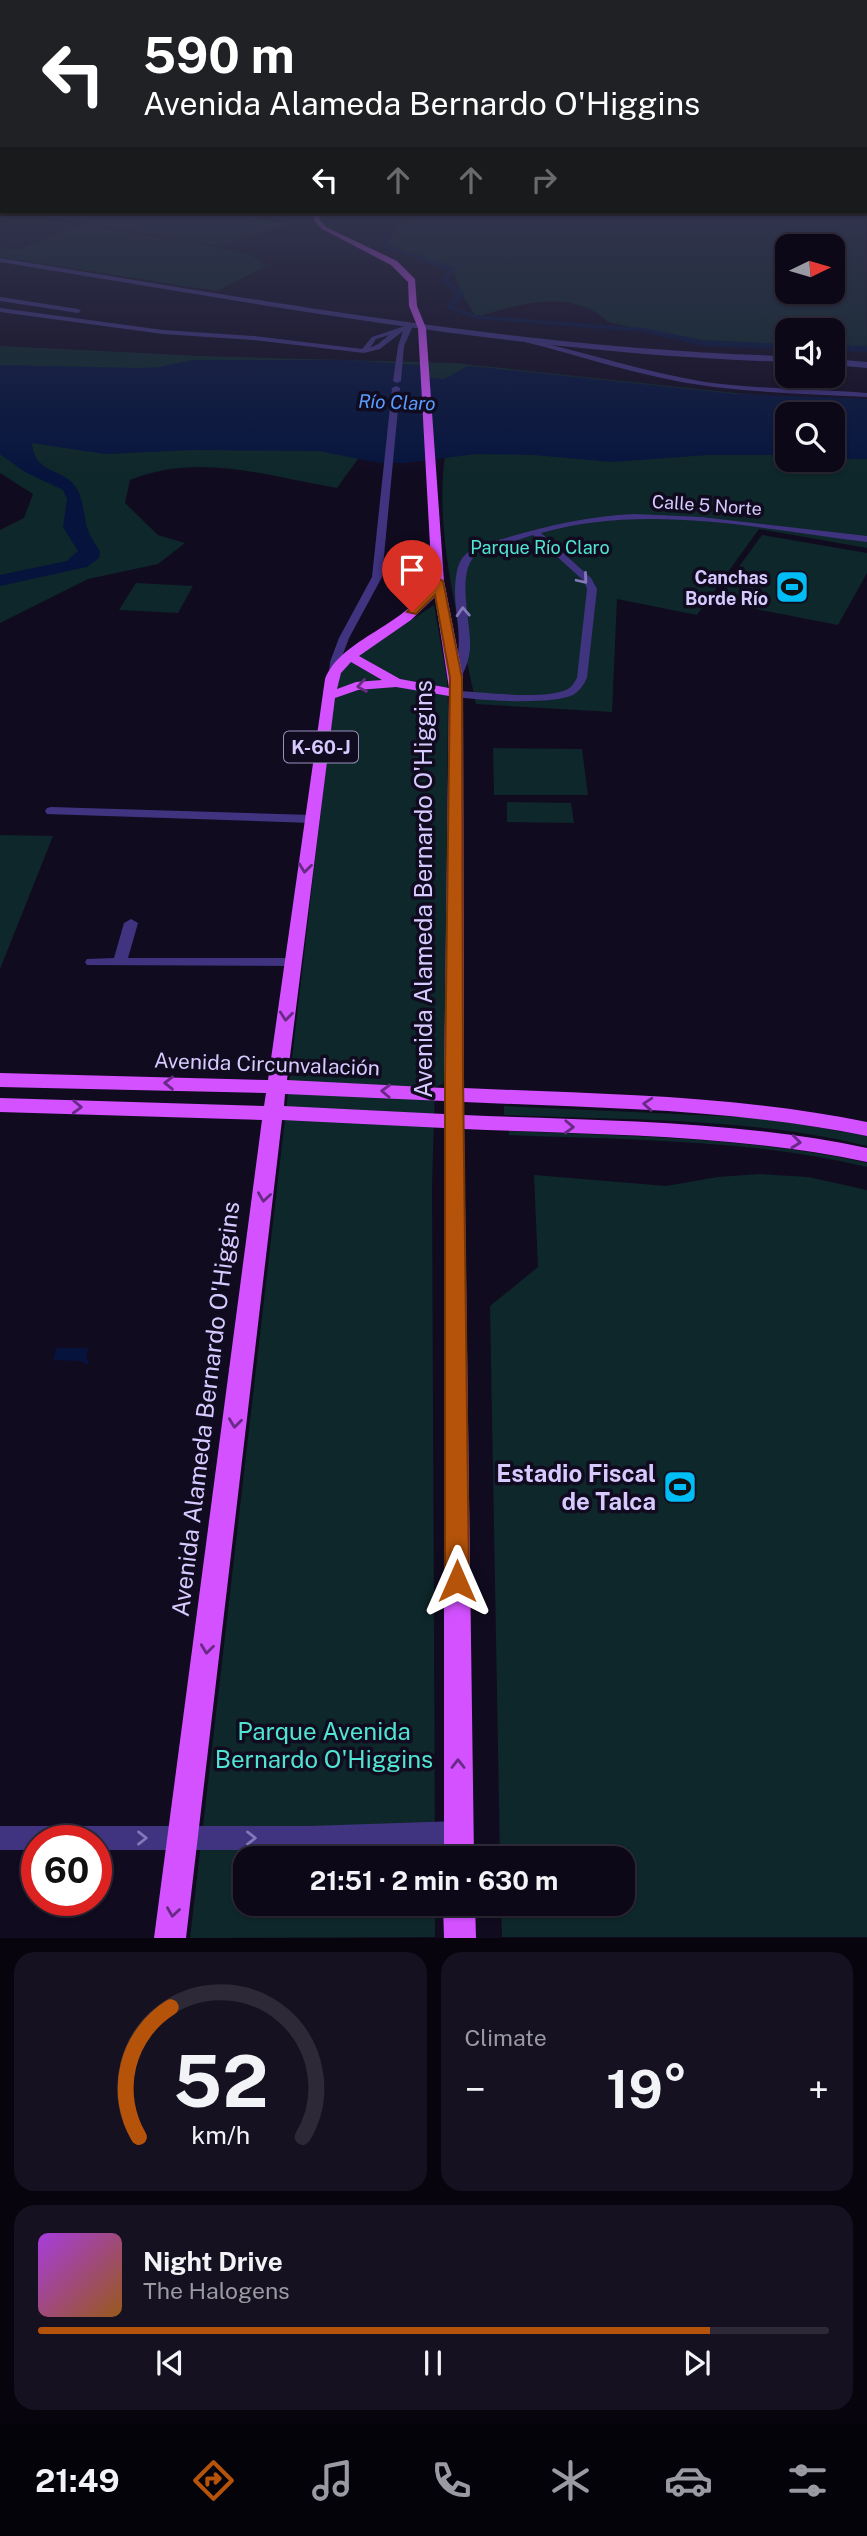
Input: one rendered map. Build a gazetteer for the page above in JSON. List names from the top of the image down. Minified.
{"streets":{"main road":["K-60-J","Avenida Alameda Bernardo O'Higgins","Avenida Circunvalación"],"street":["Calle 5 Norte"]},"crossings":[["Calle 5 Norte","Avenida Alameda Bernardo O'Higgins"],["Avenida Alameda Bernardo O'Higgins","Avenida Circunvalación"]],"water":["Río Claro"],"parks":["Parque Río Claro","Parque Avenida Bernardo O'Higgins"],"places":{"sports":["Canchas Borde Río","Estadio Fiscal de Talca"]},"north":"right","page":{"turn":["590 m","Avenida Alameda Bernardo O'Higgins"],"limit":"60","trip":"21:51 · 2 min · 630 m","tile":"Climate","heat":["−","19°","+"],"song":["Night Drive","The Halogens"],"tabs":"21:49","gauge":["52","km/h"]}}
